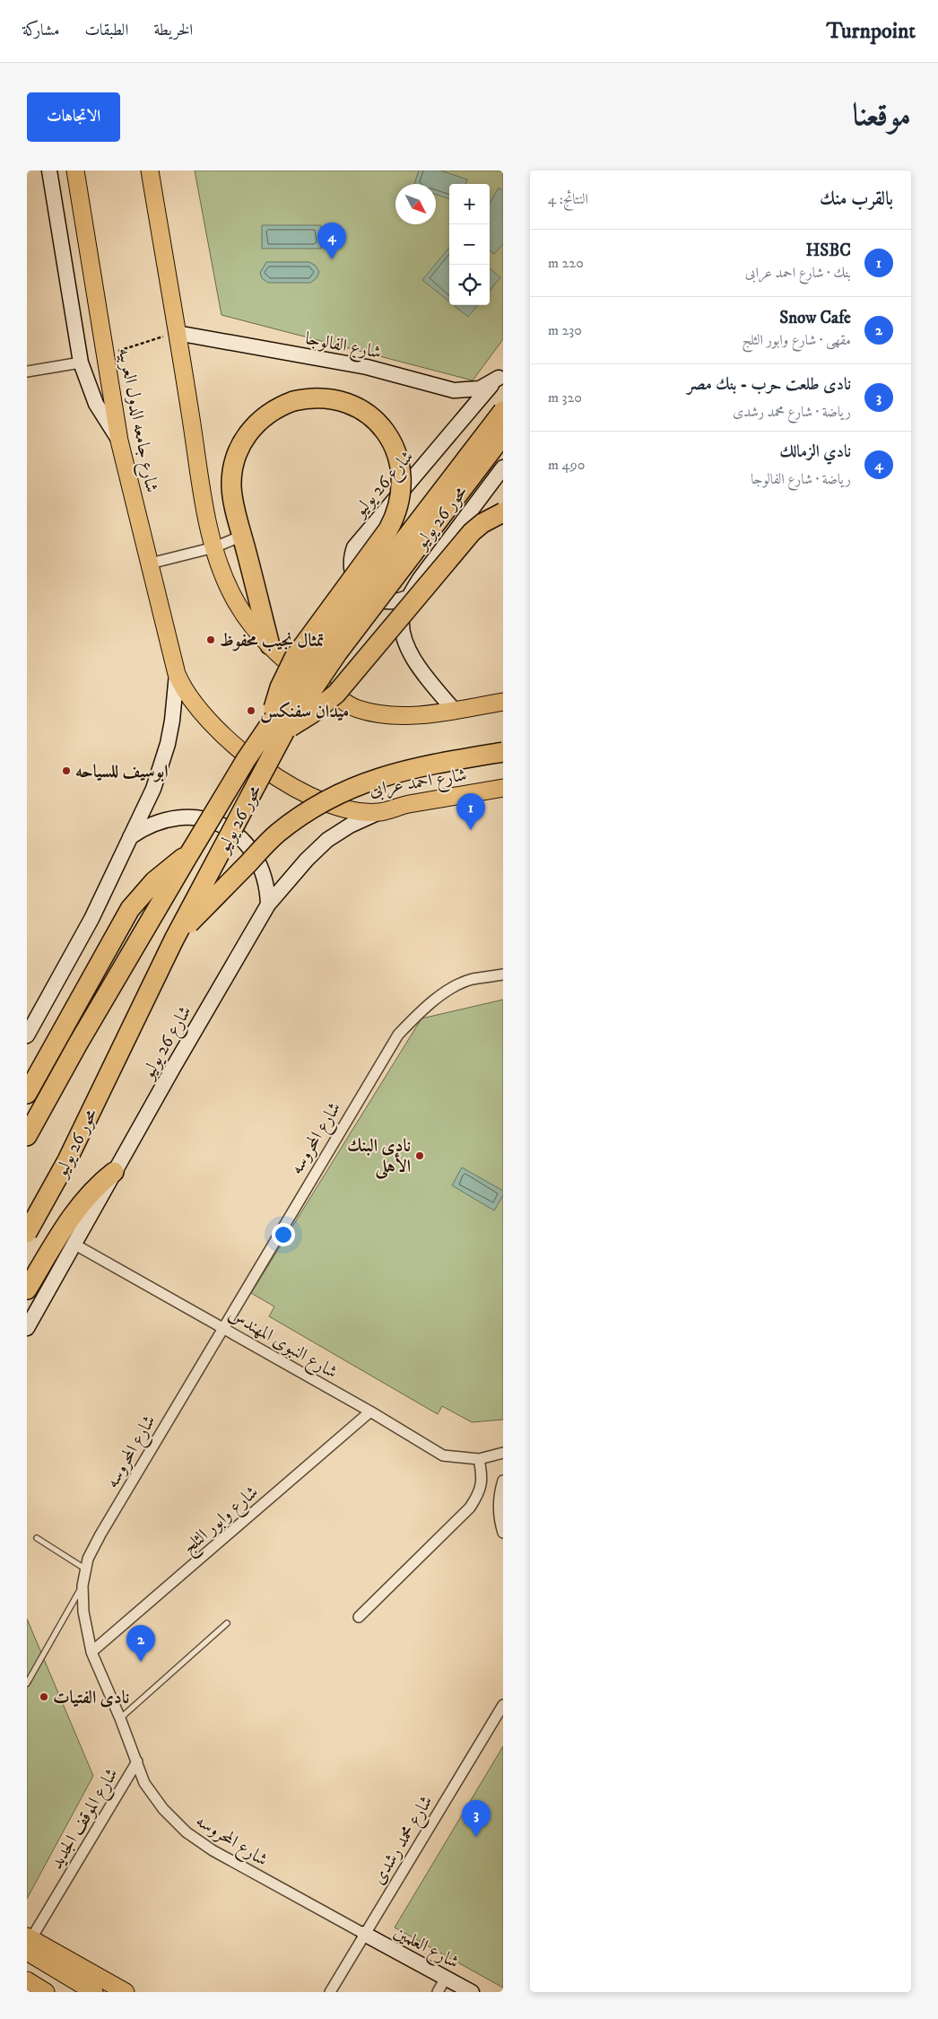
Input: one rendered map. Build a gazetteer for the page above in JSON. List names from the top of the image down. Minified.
{"streets":{"highway":["محور 26 يوليو"],"main road":["شارع الفالوجا","شارع جامعه الدول العربيه","شارع 26 يوليو","شارع احمد عرابى","شارع العلمين"],"street":["شارع المحروسه","شارع النبوى المهندس","شارع وابور الثلج","شارع الموقف الجديد","شارع محمد رشدى"]},"crossings":[["شارع الفالوجا","شارع 26 يوليو"],["شارع جامعه الدول العربيه","شارع احمد عرابى"],["شارع 26 يوليو","شارع احمد عرابى"],["شارع 26 يوليو","شارع النبوى المهندس"],["شارع المحروسه","شارع النبوى المهندس"],["شارع المحروسه","شارع وابور الثلج"],["شارع المحروسه","شارع الموقف الجديد"],["شارع المحروسه","شارع محمد رشدى"],["شارع المحروسه","شارع العلمين"],["شارع النبوى المهندس","شارع وابور الثلج"],["شارع محمد رشدى","شارع العلمين"]],"places":["تمثال نجيب محفوظ","ميدان سفنكس","ابوسيف للسياحه","نادى البنك الأهلى","نادى الفتيات"],"north":"bottom right","page":{"header":"Turnpoint","nav":["الخريطة","الطبقات","مشاركة"],"title":"موقعنا","buttons":"الاتجاهات","heading":["بالقرب منك","النتائج: 4"],"map_buttons":["+","−"],"pins":["4","1","2","3"],"list":[{"mark":"1","name":"HSBC","note":"بنك · شارع احمد عرابى","value":"220 m"},{"mark":"2","name":"Snow Cafe","note":"مقهى · شارع وابور الثلج","value":"230 m"},{"mark":"3","name":"نادى طلعت حرب - بنك مصر","note":"رياضة · شارع محمد رشدى","value":"320 m"},{"mark":"4","name":"نادي الزمالك","note":"رياضة · شارع الفالوجا","value":"490 m"}]}}
